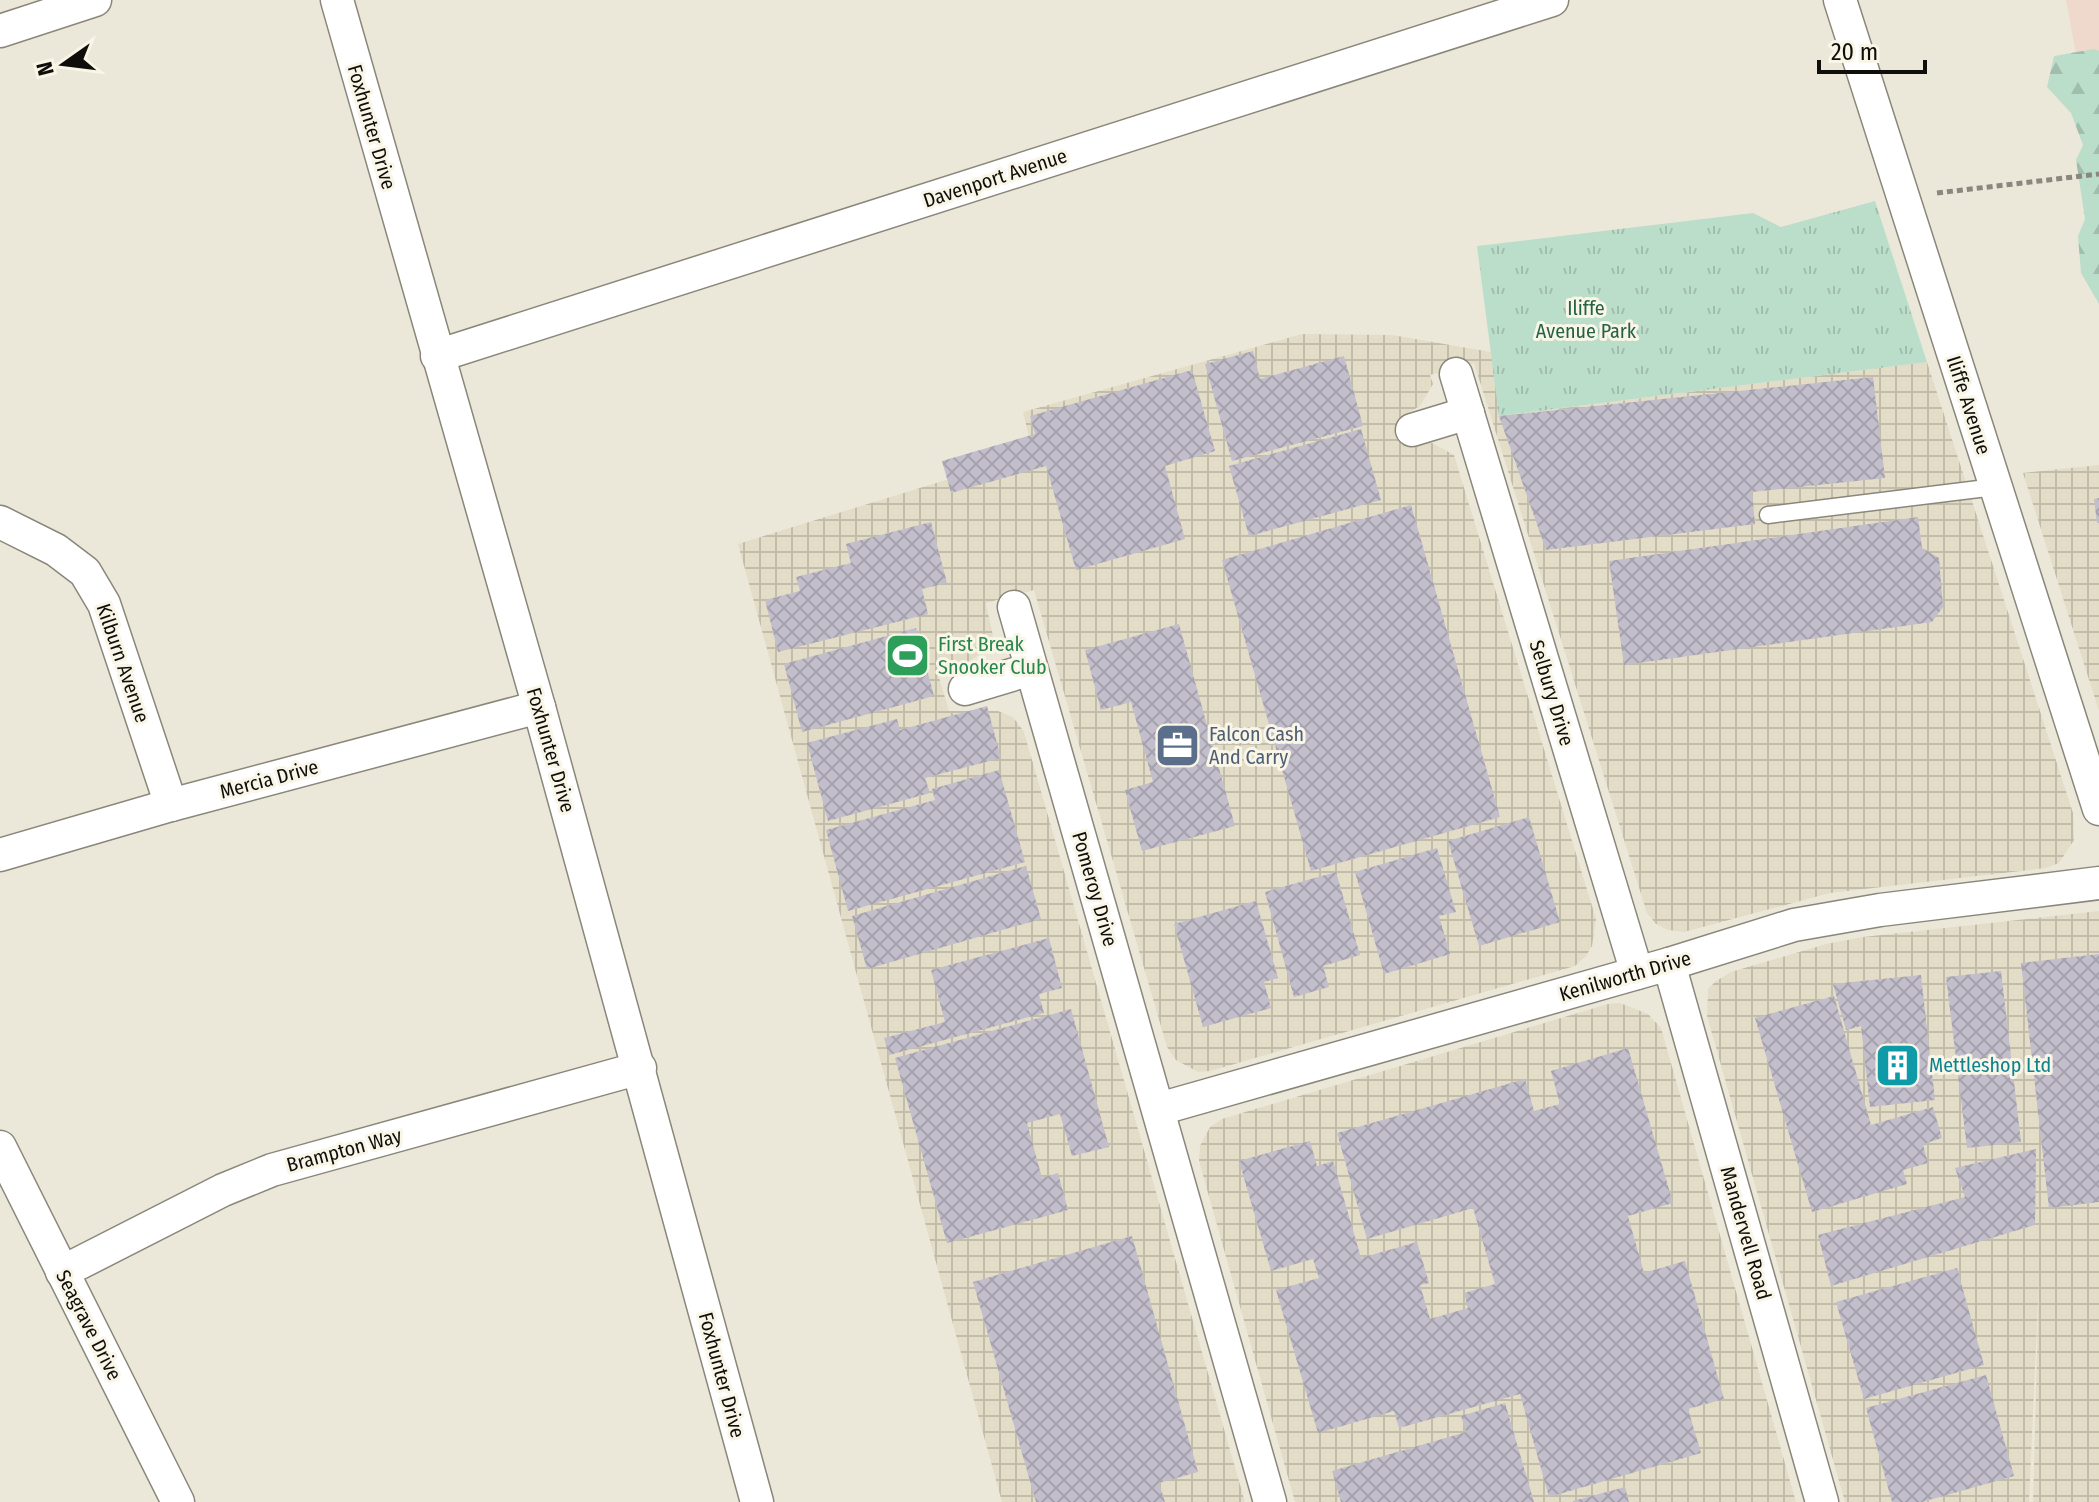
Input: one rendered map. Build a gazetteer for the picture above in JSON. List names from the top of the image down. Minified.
{"streets":{"street":["Foxhunter Drive","Davenport Avenue","Iliffe Avenue","Kilburn Avenue","Selbury Drive","Mercia Drive","Pomeroy Drive","Kenilworth Drive","Brampton Way","Mandervell Road","Seagrave Drive"]},"crossings":[["Foxhunter Drive","Davenport Avenue"],["Foxhunter Drive","Mercia Drive"],["Foxhunter Drive","Brampton Way"],["Kilburn Avenue","Mercia Drive"],["Selbury Drive","Kenilworth Drive"],["Pomeroy Drive","Kenilworth Drive"],["Kenilworth Drive","Mandervell Road"],["Brampton Way","Seagrave Drive"]],"parks":["Iliffe Avenue Park"],"places":{"sports":["First Break Snooker Club"],"office":["Falcon Cash And Carry"],"building":["Mettleshop Ltd"]},"scale_bar":"20 m","north":"left"}
